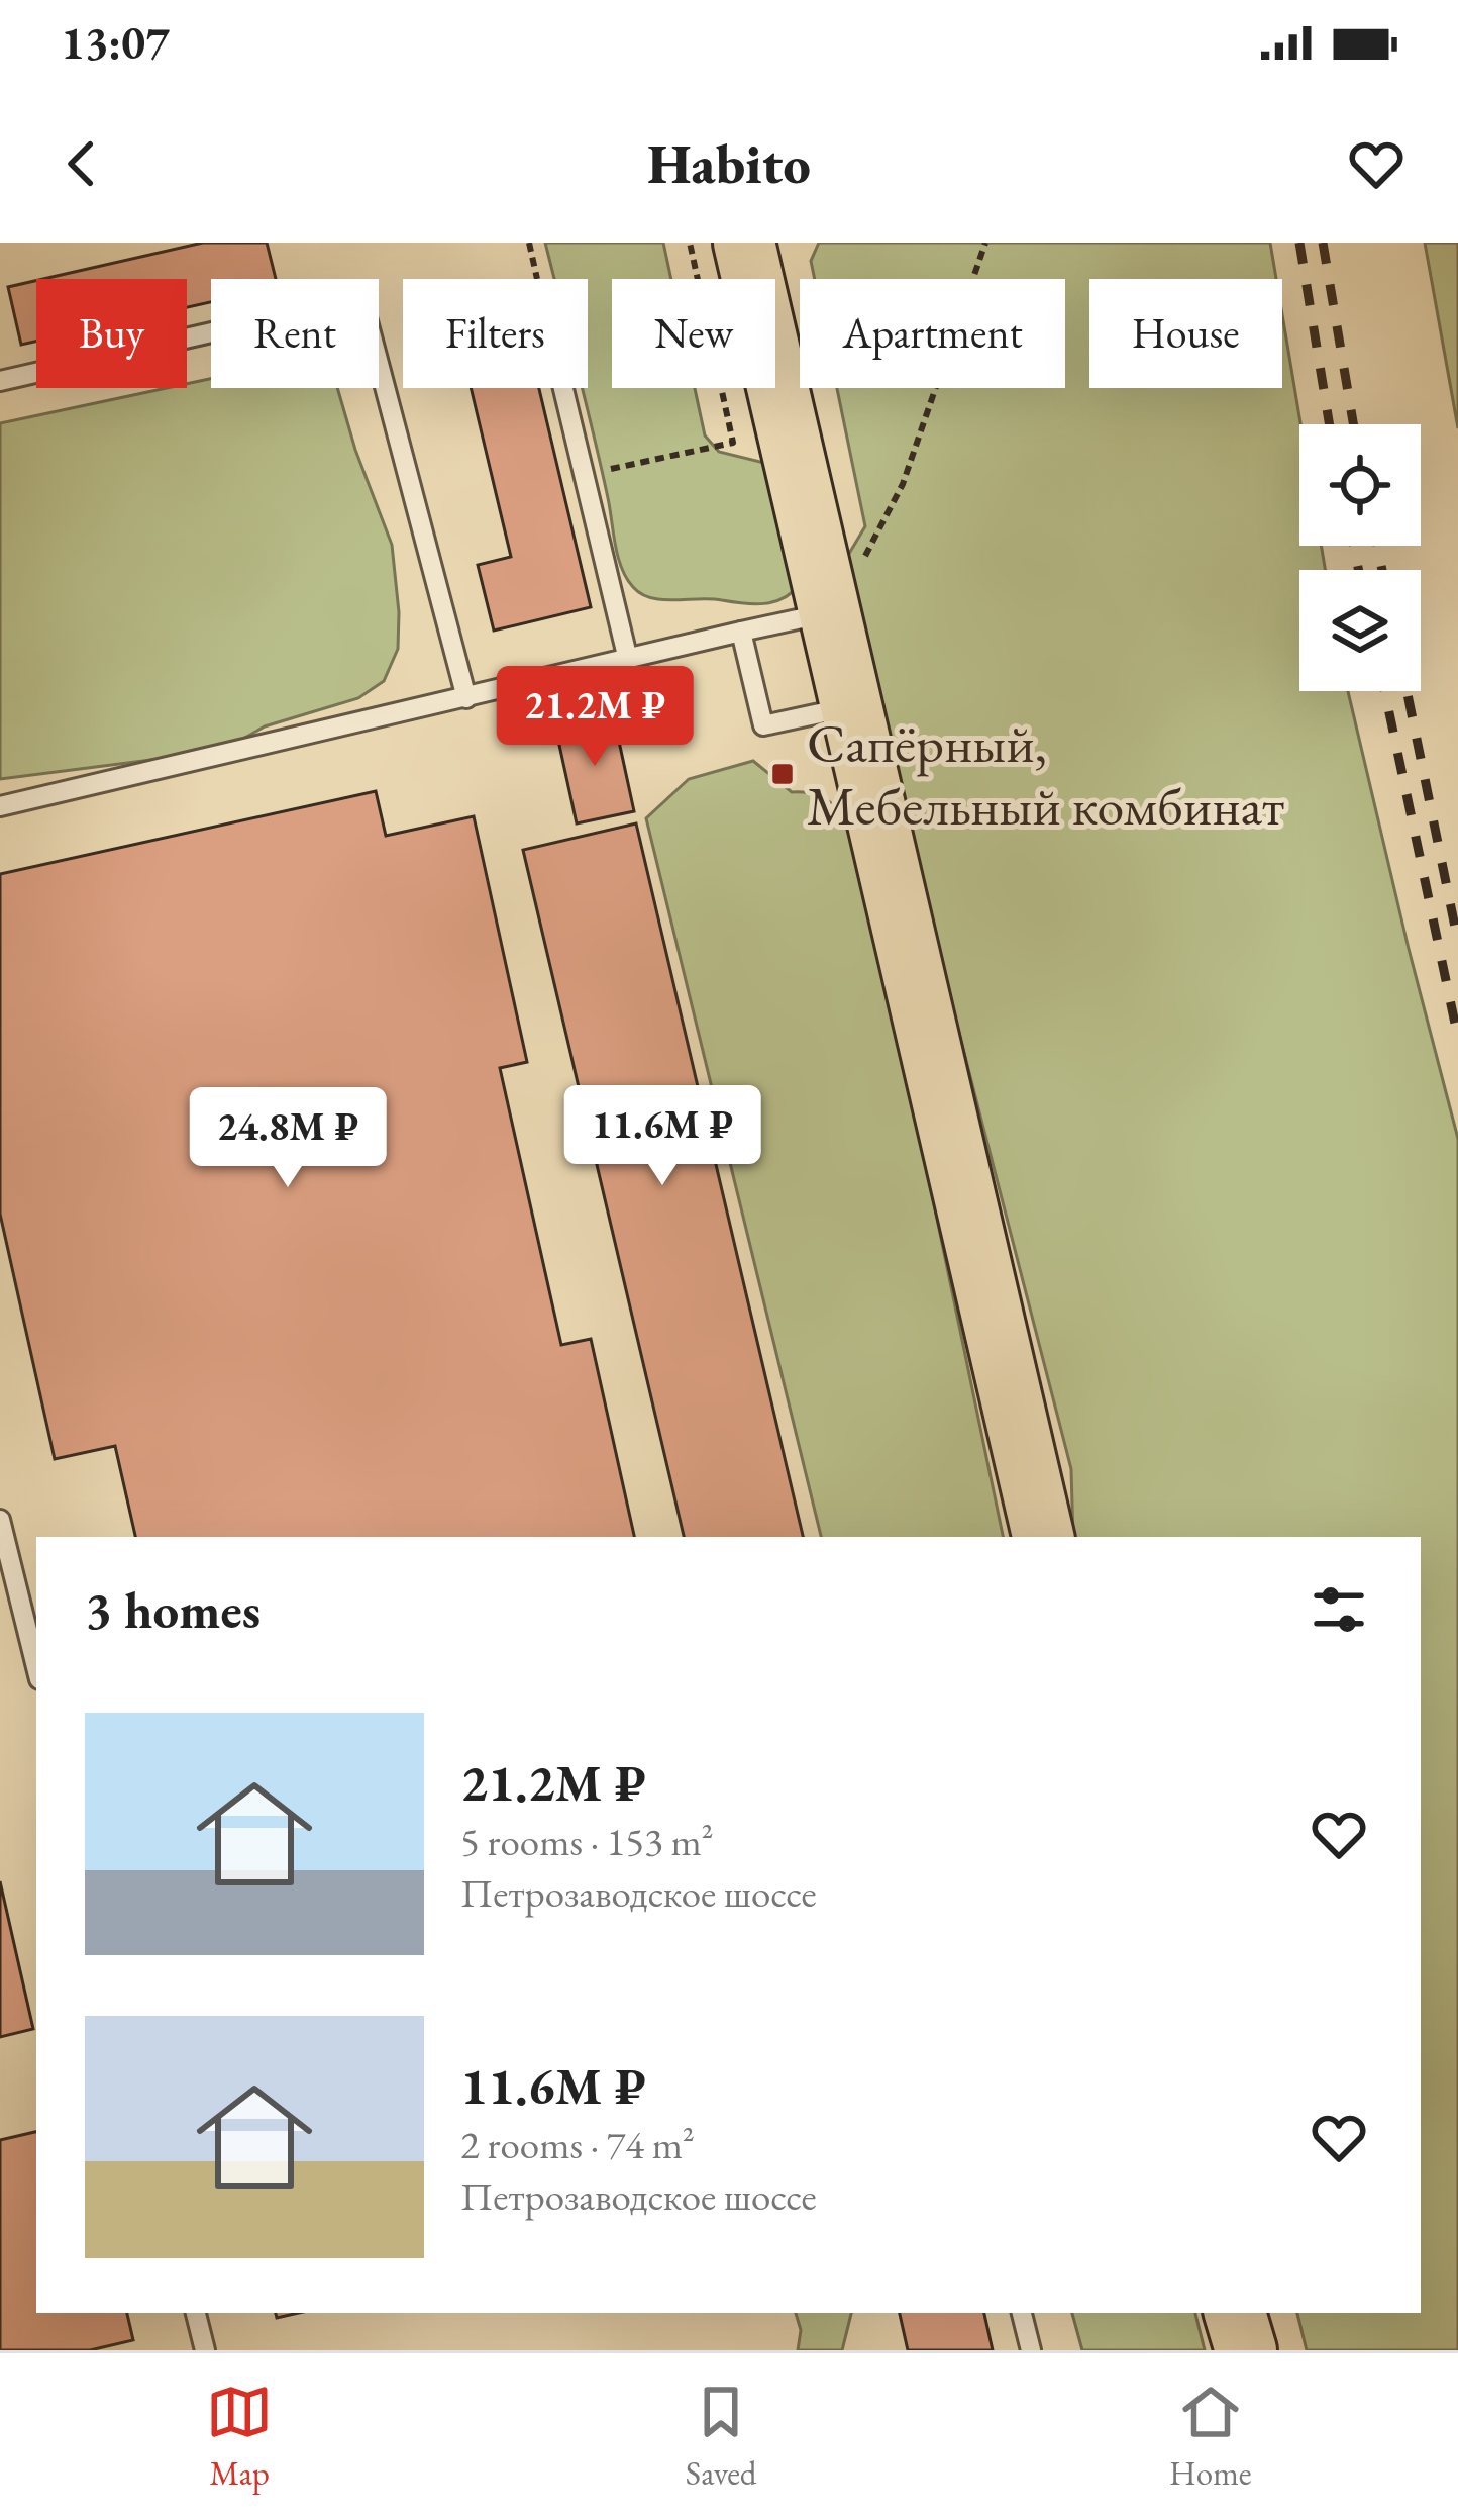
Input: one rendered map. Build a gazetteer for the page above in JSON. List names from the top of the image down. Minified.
{"places":{"transit":["Сапёрный, Мебельный комбинат"]},"page":{"status":"13:07","header":"Habito","chip":["Buy","Rent","Filters","New","Apartment","House"],"price":["21.2M ₽","11.6M ₽","24.8M ₽"],"heading":"3 homes","list":[{"name":"21.2M ₽","note":"5 rooms · 153 m² · Петрозаводское шоссе"},{"name":"11.6M ₽","note":"2 rooms · 74 m² · Петрозаводское шоссе"}],"tabs":["Map","Saved","Home"]}}
